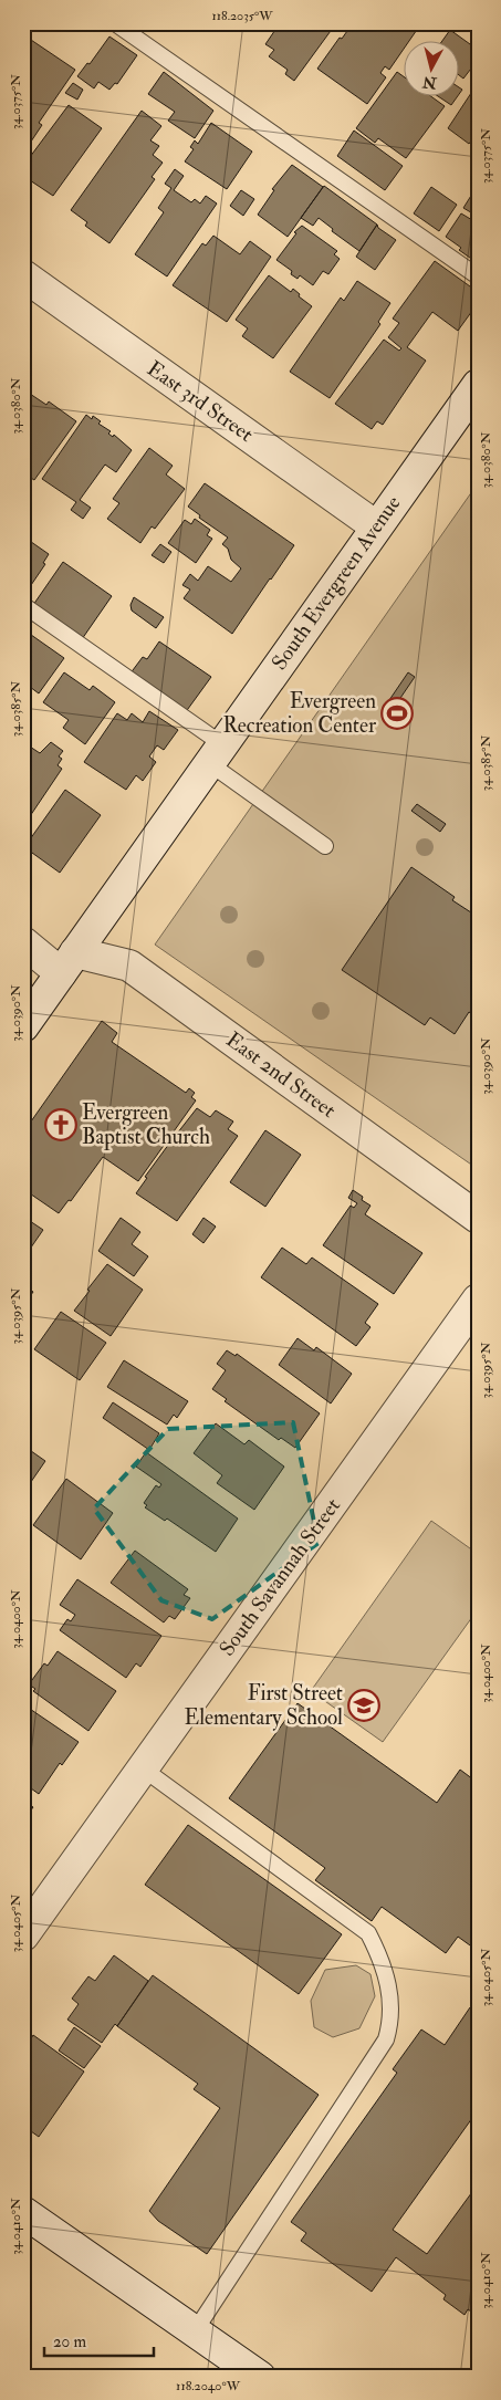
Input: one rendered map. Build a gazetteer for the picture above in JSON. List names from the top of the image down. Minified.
{"streets":{"street":["East 3rd Street","South Evergreen Avenue","East 2nd Street","South Savannah Street"]},"crossings":[["East 3rd Street","South Evergreen Avenue"],["South Evergreen Avenue","East 2nd Street"]],"places":{"sports":["Evergreen Recreation Center"],"church":["Evergreen Baptist Church"],"school or university":["First Street Elementary School"]},"scale_bar":"20 m","north":"bottom","coordinates":["118.2035°W","34.0375°N","34.0380°N","34.0385°N","34.0390°N","34.0395°N","34.0400°N","34.0405°N","34.0410°N","118.2040°W"]}
